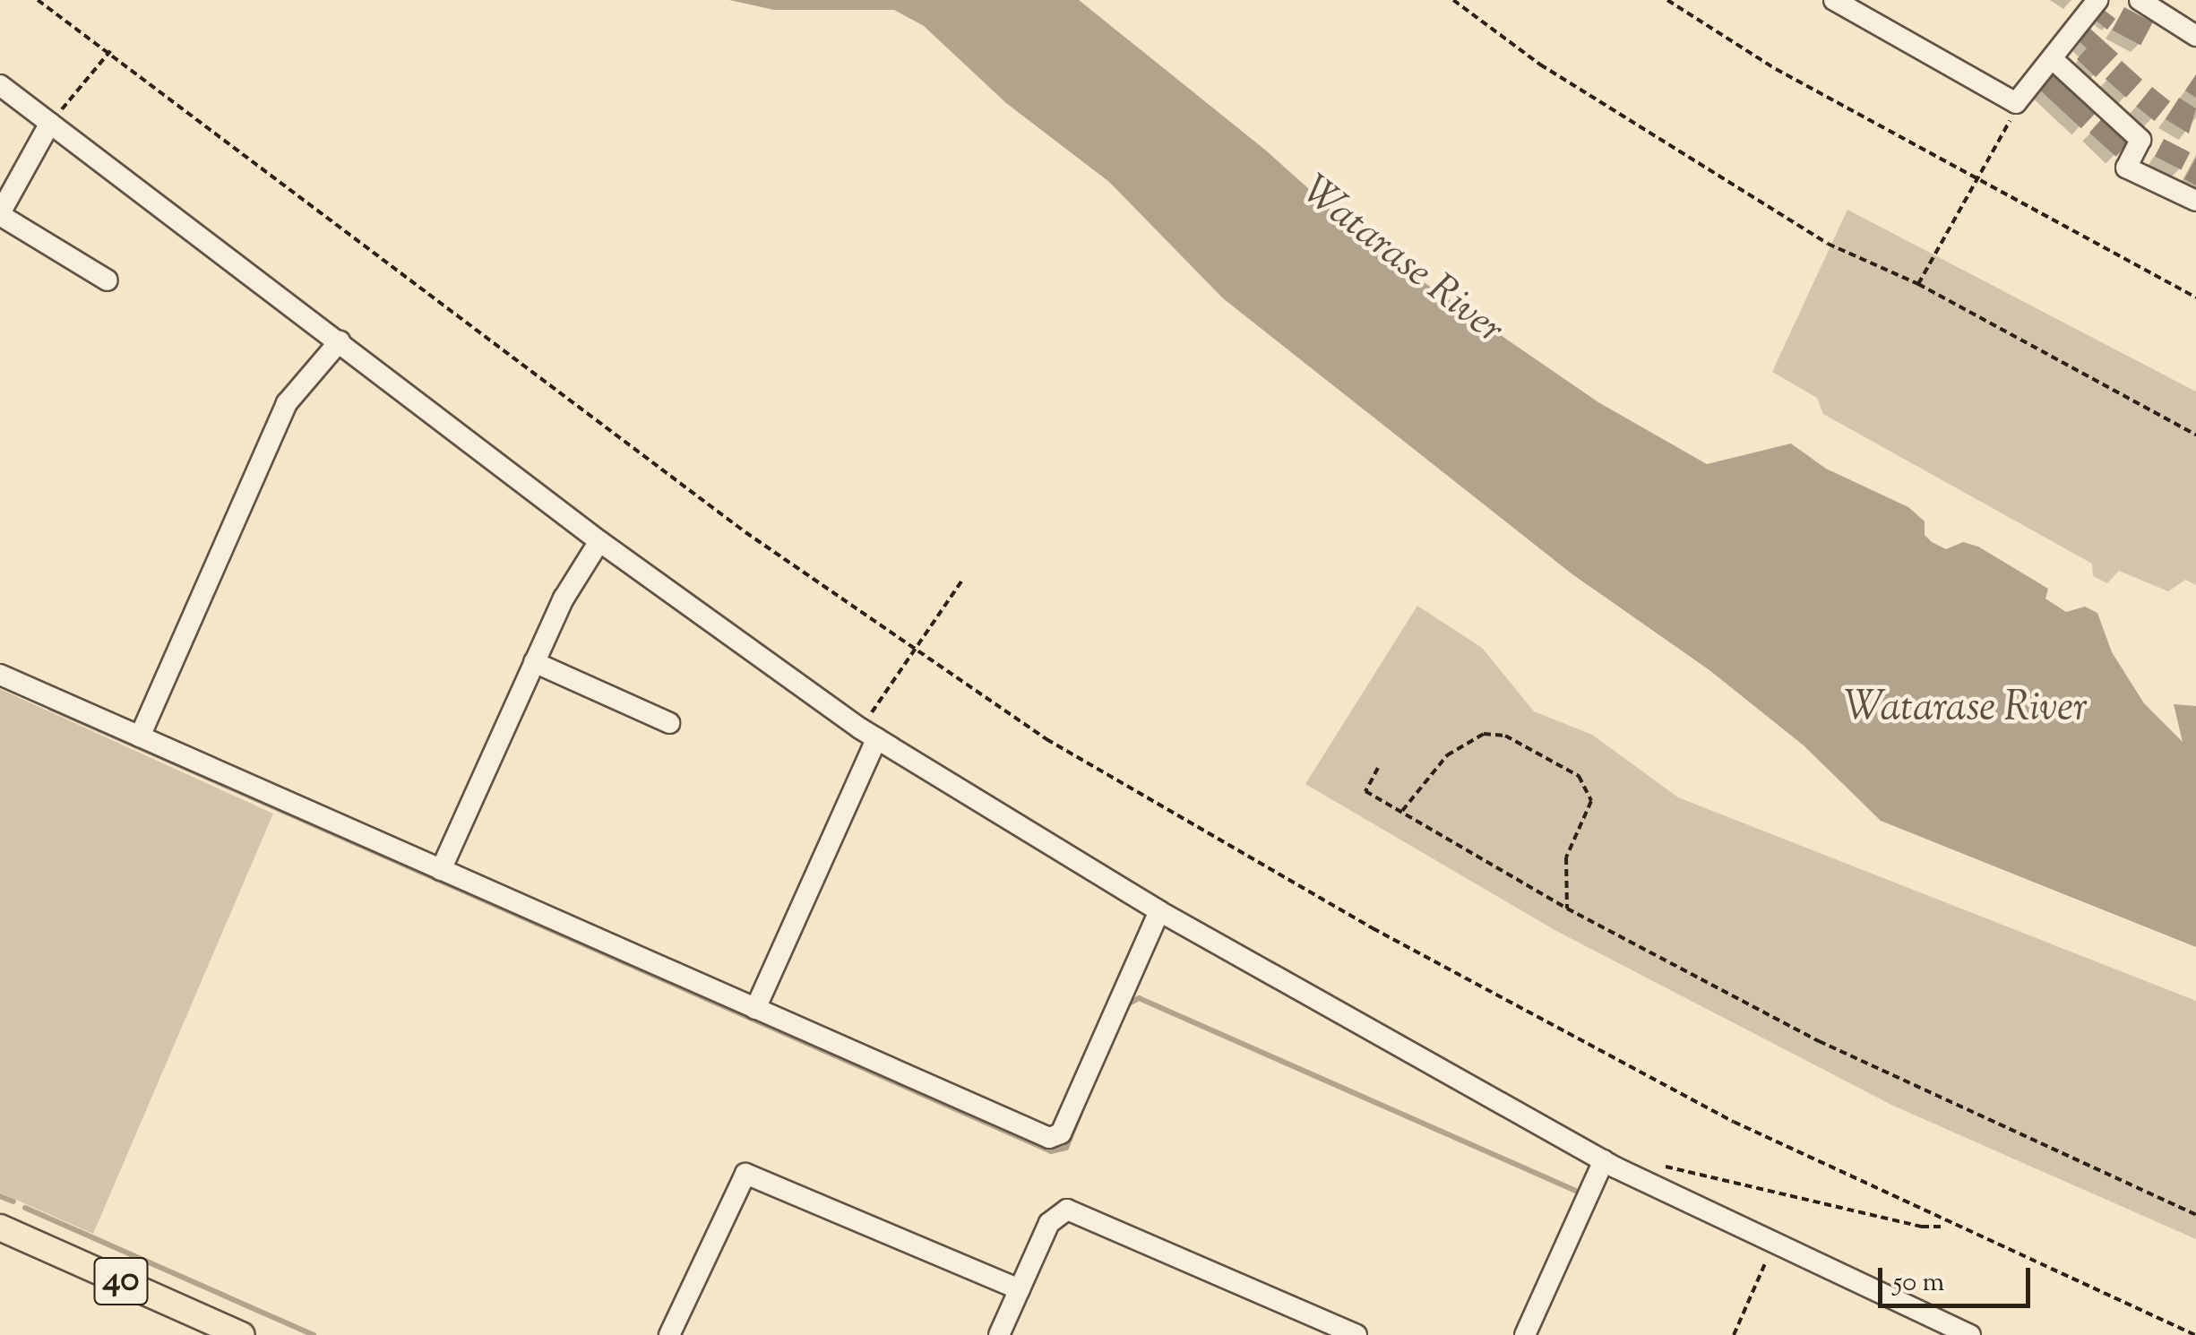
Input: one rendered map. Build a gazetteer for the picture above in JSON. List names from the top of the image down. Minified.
{"streets":{"main road":["40"]},"water":["Watarase River"],"scale_bar":"50 m"}
